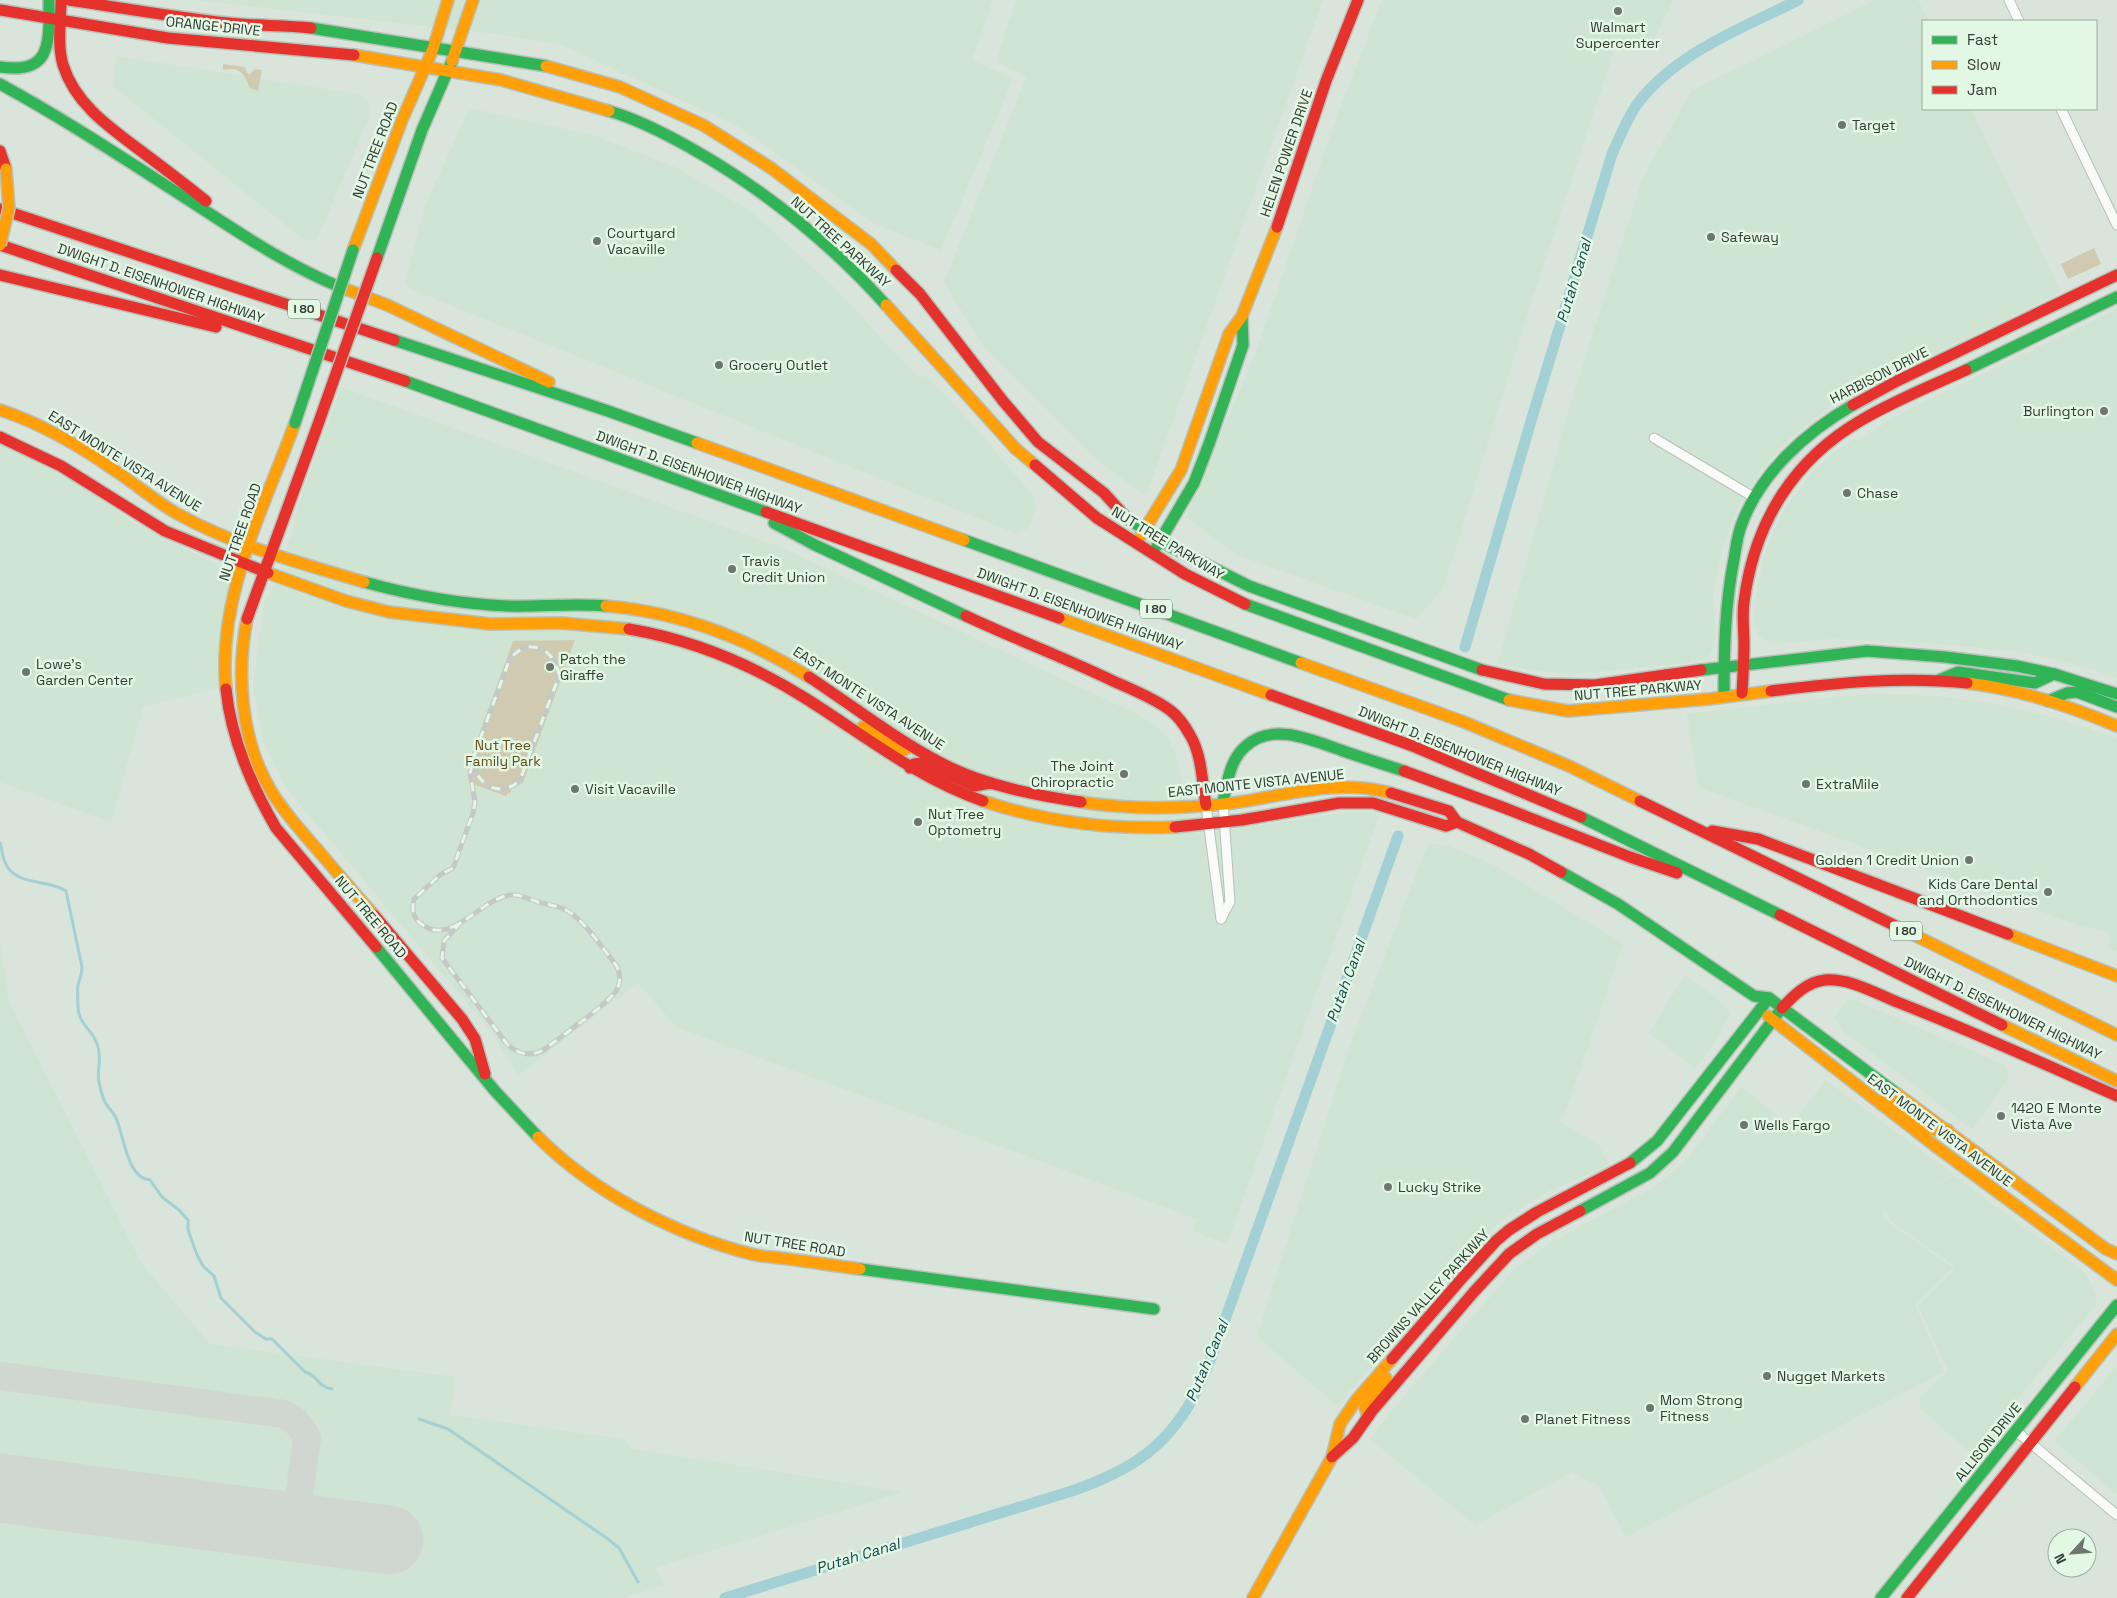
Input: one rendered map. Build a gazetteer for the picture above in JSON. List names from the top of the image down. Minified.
{"streets":{"main road":["ORANGE DRIVE","NUT TREE ROAD","HELEN POWER DRIVE","NUT TREE PARKWAY","DWIGHT D. EISENHOWER HIGHWAY","I 80","HARBISON DRIVE","EAST MONTE VISTA AVENUE","BROWNS VALLEY PARKWAY","ALLISON DRIVE"]},"crossings":[["ORANGE DRIVE","NUT TREE ROAD"],["ORANGE DRIVE","NUT TREE PARKWAY"],["NUT TREE ROAD","NUT TREE PARKWAY"],["NUT TREE ROAD","EAST MONTE VISTA AVENUE"],["HELEN POWER DRIVE","NUT TREE PARKWAY"],["NUT TREE PARKWAY","HARBISON DRIVE"],["EAST MONTE VISTA AVENUE","BROWNS VALLEY PARKWAY"]],"water":["Putah Canal"],"parks":["Nut Tree Family Park"],"places":["Walmart Supercenter","Target","Safeway","Courtyard Vacaville","Grocery Outlet","Burlington","Chase","Travis Credit Union","Patch the Giraffe","Lowe's Garden Center","The Joint Chiropractic","ExtraMile","Visit Vacaville","Nut Tree Optometry","Golden 1 Credit Union","Kids Care Dental and Orthodontics","1420 E Monte Vista Ave","Wells Fargo","Lucky Strike","Nugget Markets","Mom Strong Fitness","Planet Fitness"],"legend":["Fast","Slow","Jam"],"north":"bottom left"}
